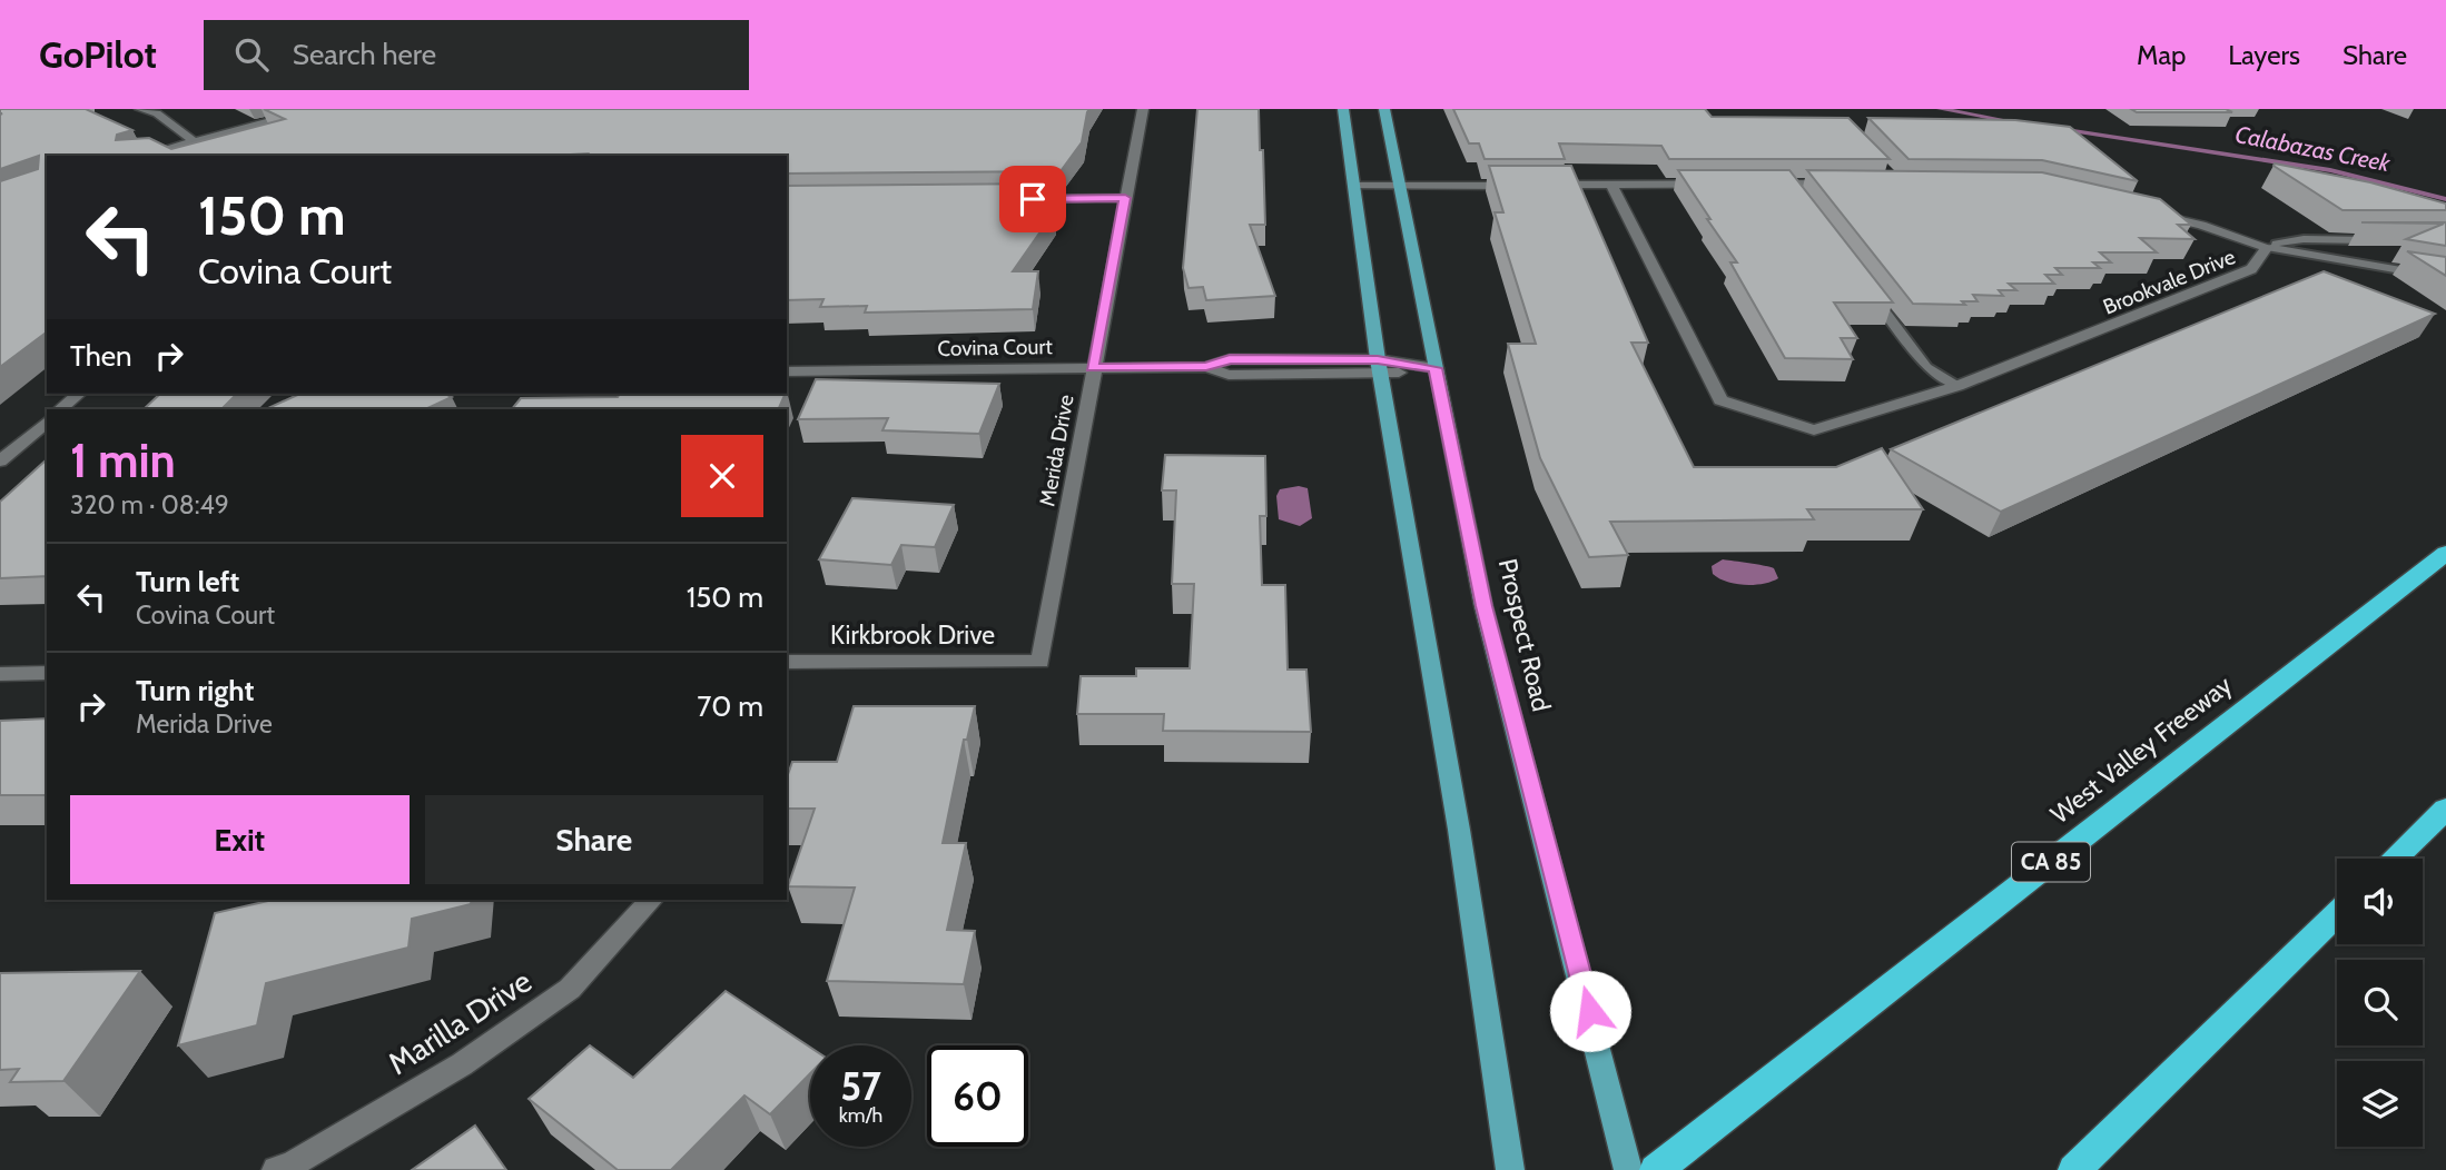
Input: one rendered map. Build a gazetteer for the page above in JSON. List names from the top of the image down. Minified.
{"streets":{"highway":["West Valley Freeway","CA 85"],"main road":["Prospect Road"],"street":["Brookvale Drive","Covina Court","Merida Drive","Kirkbrook Drive","Marilla Drive"]},"crossings":[["Covina Court","Merida Drive"],["Covina Court","Prospect Road"],["Merida Drive","Kirkbrook Drive"]],"water":["Calabazas Creek"],"page":{"header":"GoPilot","search":"Search here","nav":["Map","Layers","Share"],"turn":["150 m","Covina Court"],"then":"Then","heading":["1 min","320 m · 08:49"],"list":[{"name":"Turn left","note":"Covina Court","value":"150 m"},{"name":"Turn right","note":"Merida Drive","value":"70 m"}],"buttons":["Exit","Share"],"speed":"57 km/h","limit":"60"}}
